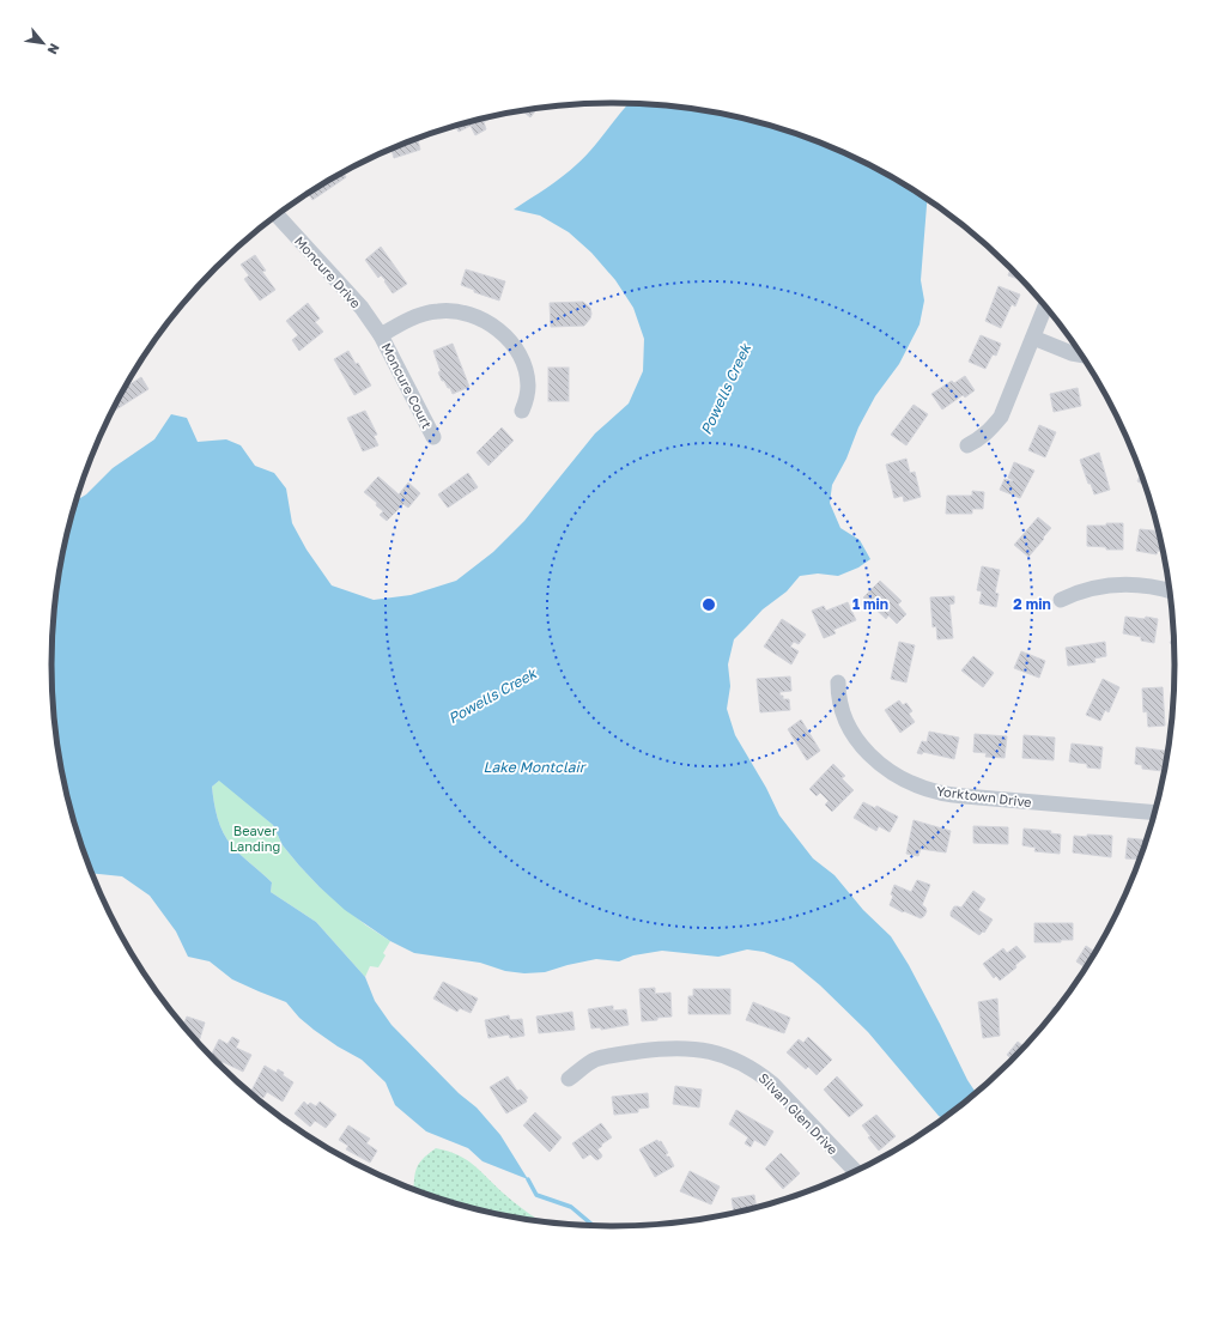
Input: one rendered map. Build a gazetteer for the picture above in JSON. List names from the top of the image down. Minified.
{"streets":{"street":["Moncure Drive","Moncure Court","Yorktown Drive","Silvan Glen Drive"]},"crossings":[["Moncure Drive","Moncure Court"]],"water":["Powells Creek","Lake Montclair"],"parks":["Beaver Landing"],"north":"bottom right","rings":["1 min","2 min"]}
